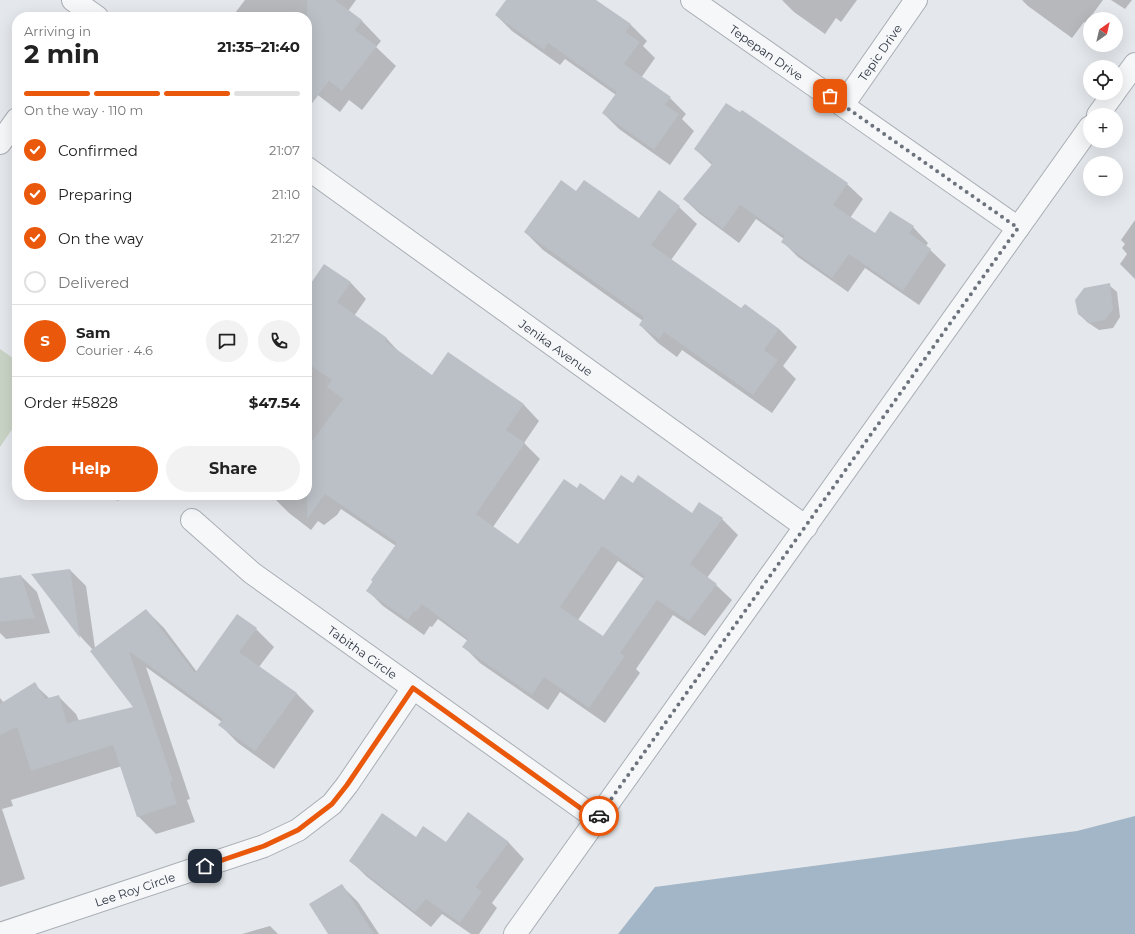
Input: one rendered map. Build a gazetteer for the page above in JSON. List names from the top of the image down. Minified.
{"streets":{"street":["Tepepan Drive","Tepic Drive","Jenika Avenue","Tabitha Circle","Lee Roy Circle"]},"crossings":[["Tepepan Drive","Tepic Drive"],["Tabitha Circle","Lee Roy Circle"]],"north":"top right","page":{"map_buttons":["+","−"],"heading":["2 min","Arriving in","21:35–21:40"],"panel":["Sam","Courier · 4.6","Order #5828","$47.54"],"bar":"On the way · 110 m","list":[["Confirmed","21:07"],["Preparing","21:10"],["On the way","21:27"],"Delivered"],"round":"S","buttons":["Help","Share"]}}
